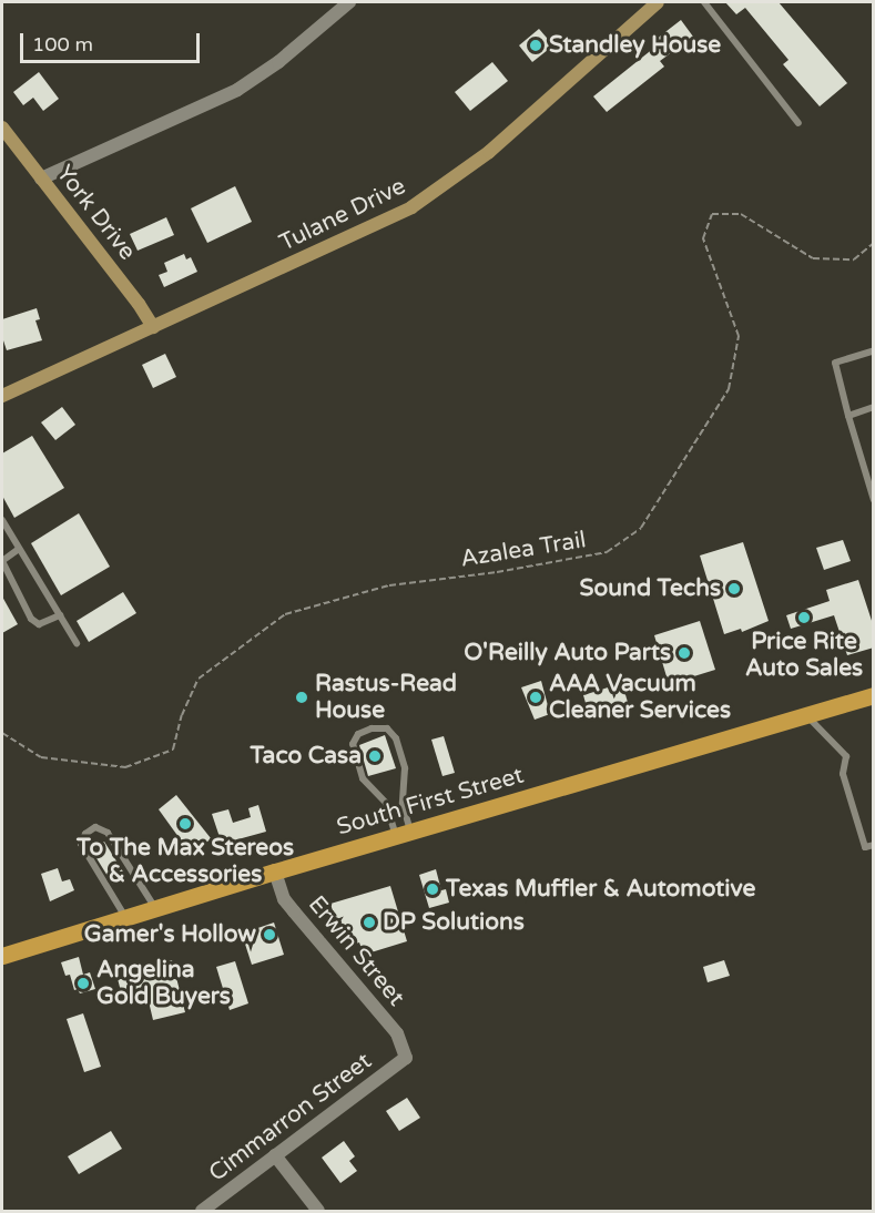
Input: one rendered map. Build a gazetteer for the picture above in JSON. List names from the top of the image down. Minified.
{"streets":{"main road":["South First Street"],"street":["York Drive","Tulane Drive","Erwin Street","Cimmarron Street"],"path":["Azalea Trail"]},"crossings":[["York Drive","Tulane Drive"],["South First Street","Erwin Street"],["Erwin Street","Cimmarron Street"]],"places":["Standley House","Sound Techs","Price Rite Auto Sales","O'Reilly Auto Parts","Rastus-Read House","AAA Vacuum Cleaner Services","Taco Casa","To The Max Stereos & Accessories","Texas Muffler & Automotive","DP Solutions","Gamer's Hollow","Angelina Gold Buyers"],"scale_bar":"100 m"}
